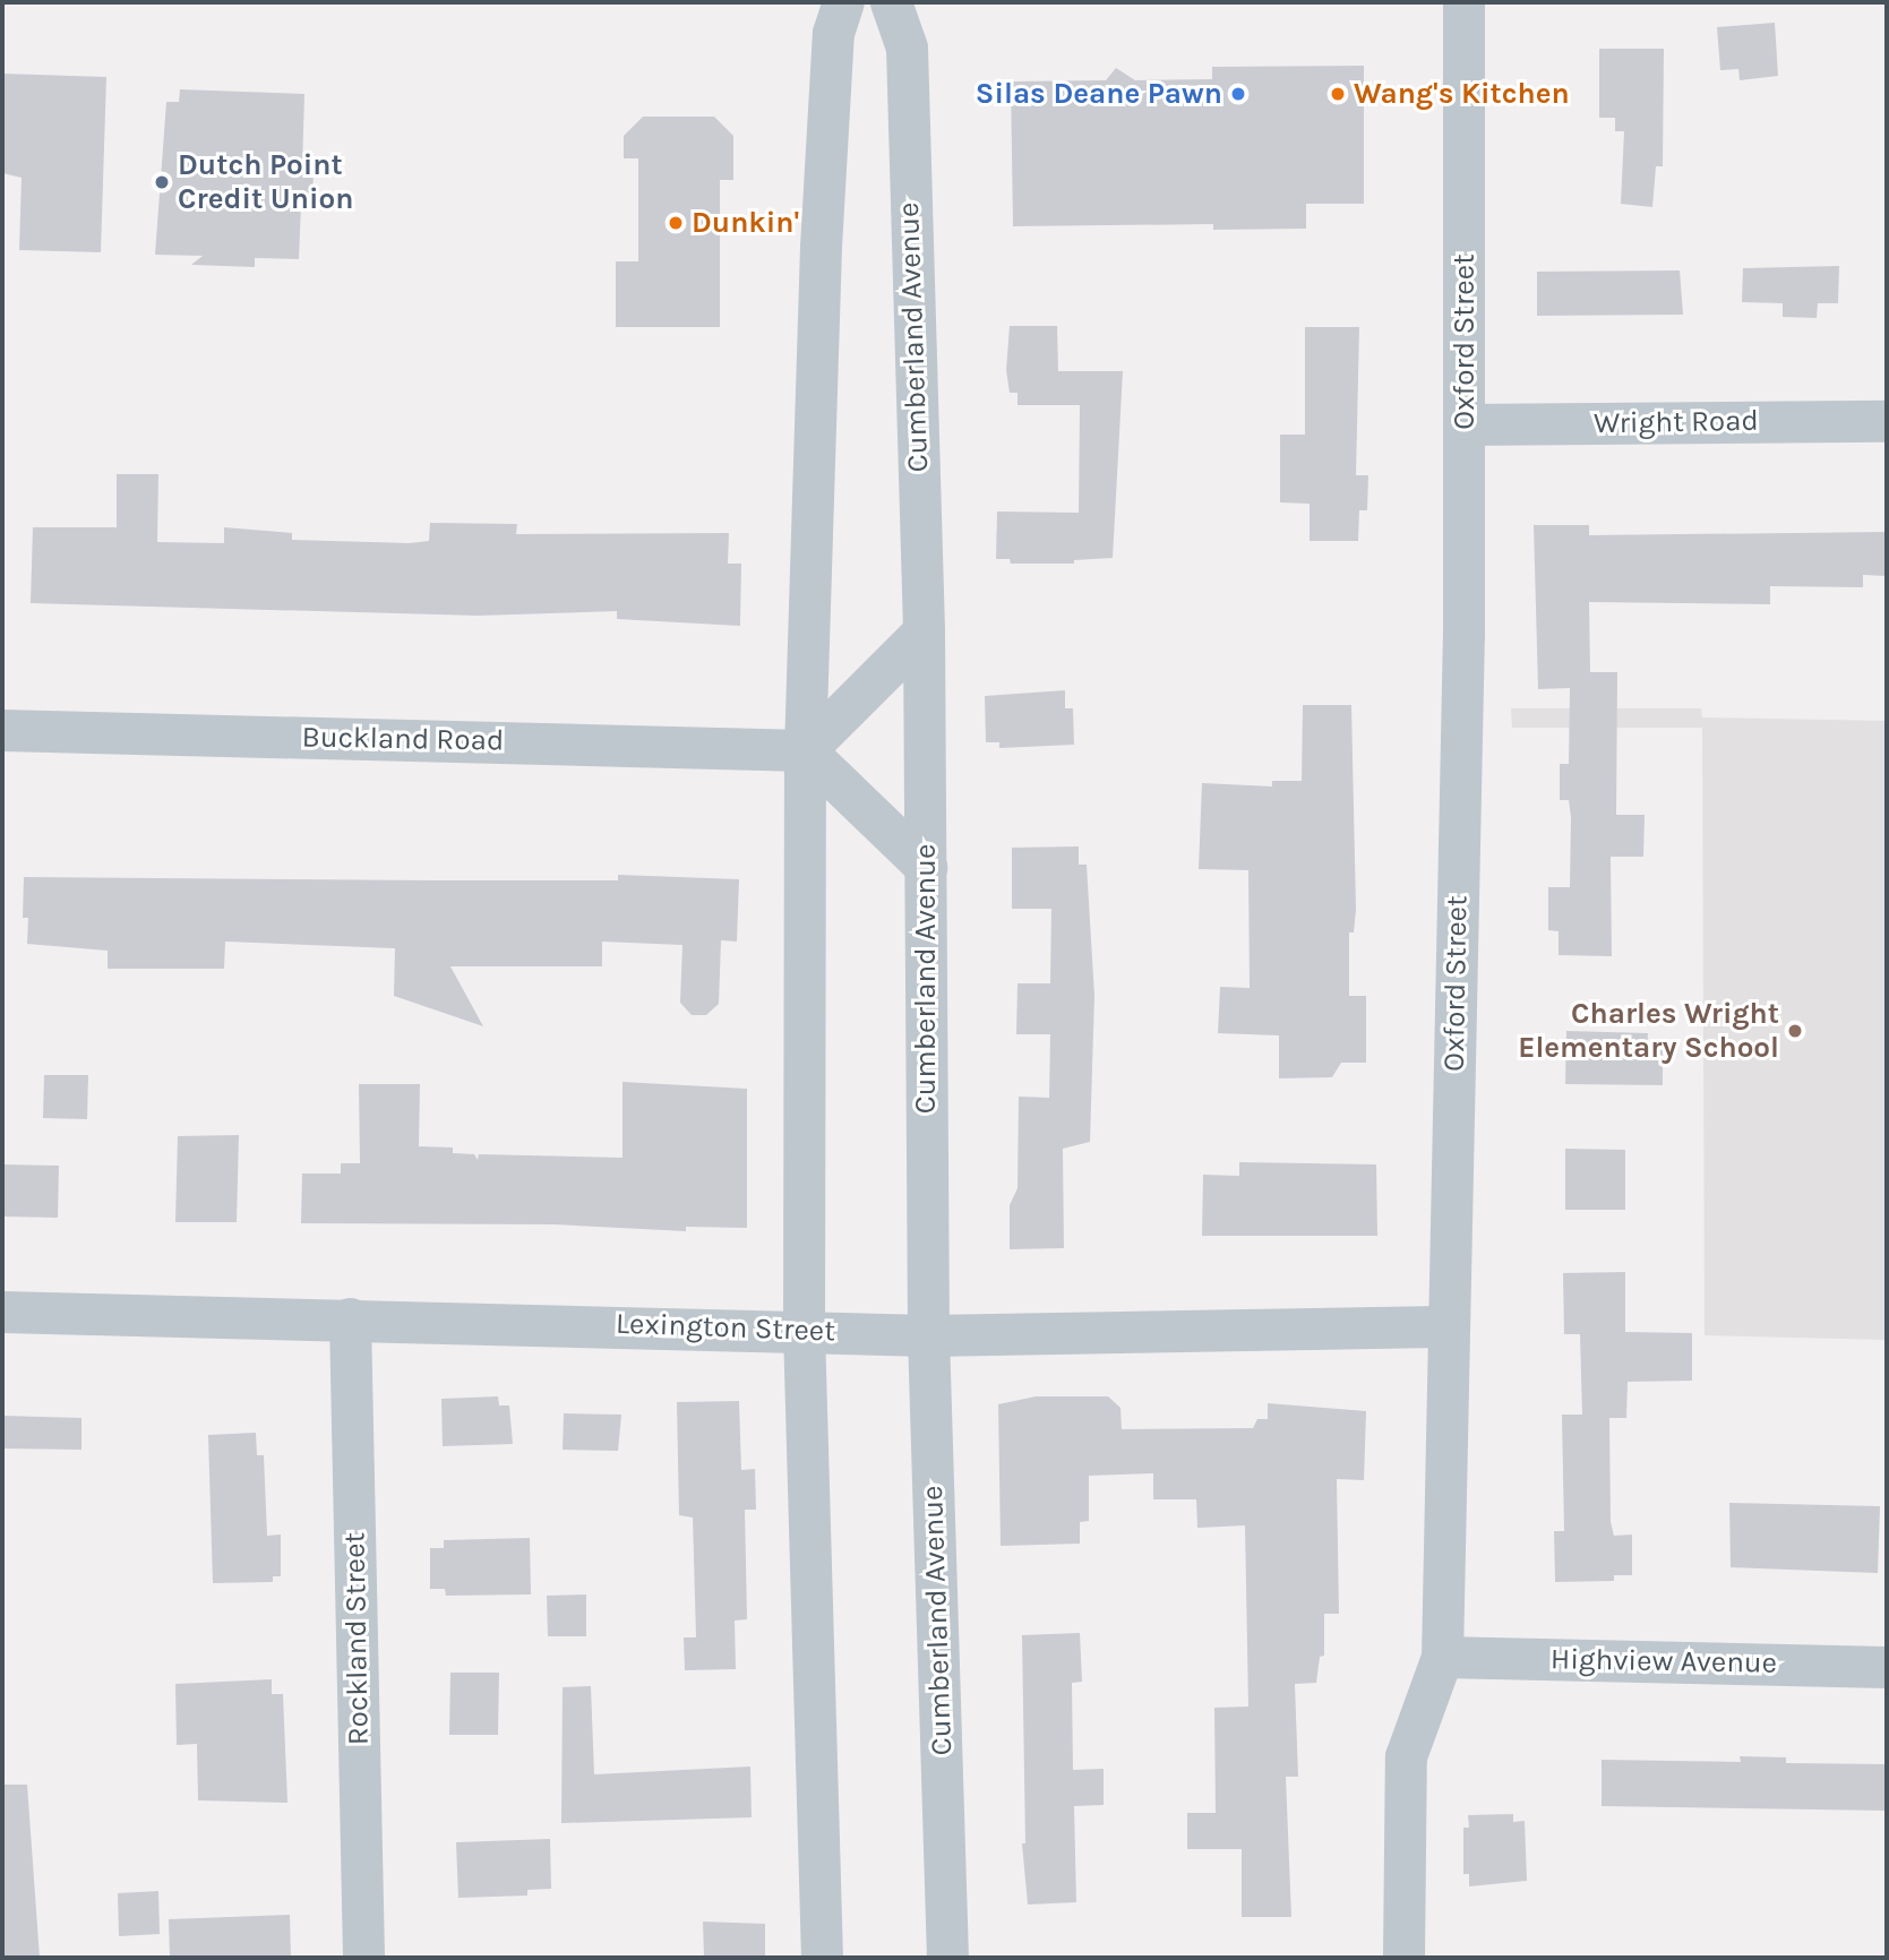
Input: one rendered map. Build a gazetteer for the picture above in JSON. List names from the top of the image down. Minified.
{"streets":{"street":["Cumberland Avenue","Oxford Street","Wright Road","Buckland Road","Lexington Street","Rockland Street","Highview Avenue"]},"crossings":[["Cumberland Avenue","Lexington Street"],["Oxford Street","Wright Road"],["Oxford Street","Lexington Street"],["Oxford Street","Highview Avenue"],["Lexington Street","Rockland Street"]],"places":["Silas Deane Pawn","Wang's Kitchen","Dutch Point Credit Union","Dunkin'","Charles Wright Elementary School"]}
